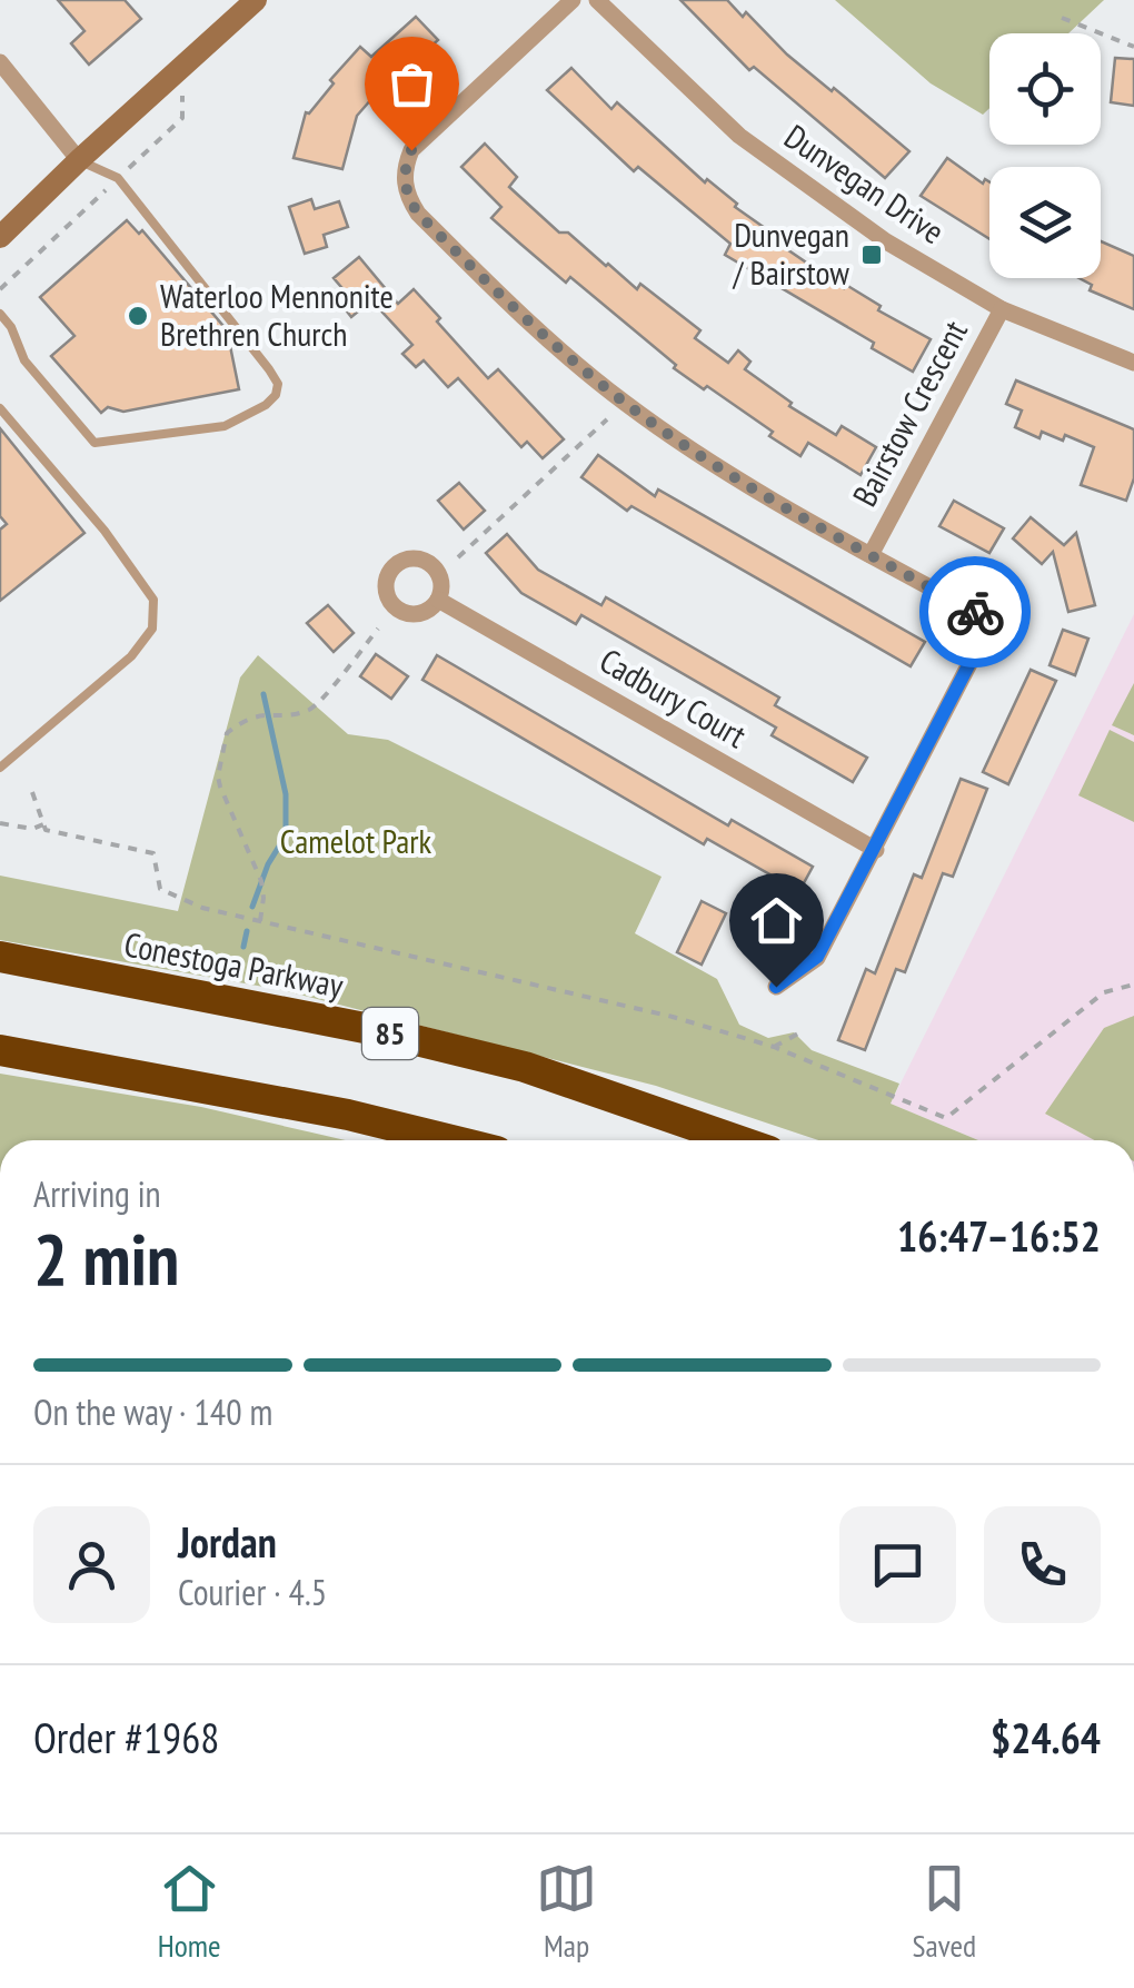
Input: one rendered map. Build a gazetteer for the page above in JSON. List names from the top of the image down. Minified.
{"streets":{"highway":["Conestoga Parkway","85"],"street":["Dunvegan Drive","Bairstow Crescent","Cadbury Court"]},"crossings":[["Dunvegan Drive","Bairstow Crescent"]],"parks":["Camelot Park"],"places":{"transit":["Dunvegan / Bairstow"],"other":["Waterloo Mennonite Brethren Church"]},"page":{"heading":["2 min","Arriving in","16:47–16:52"],"panel":["Jordan","Courier · 4.5","Order #1968","$24.64"],"bar":"On the way · 140 m","tabs":["Home","Map","Saved"]}}
